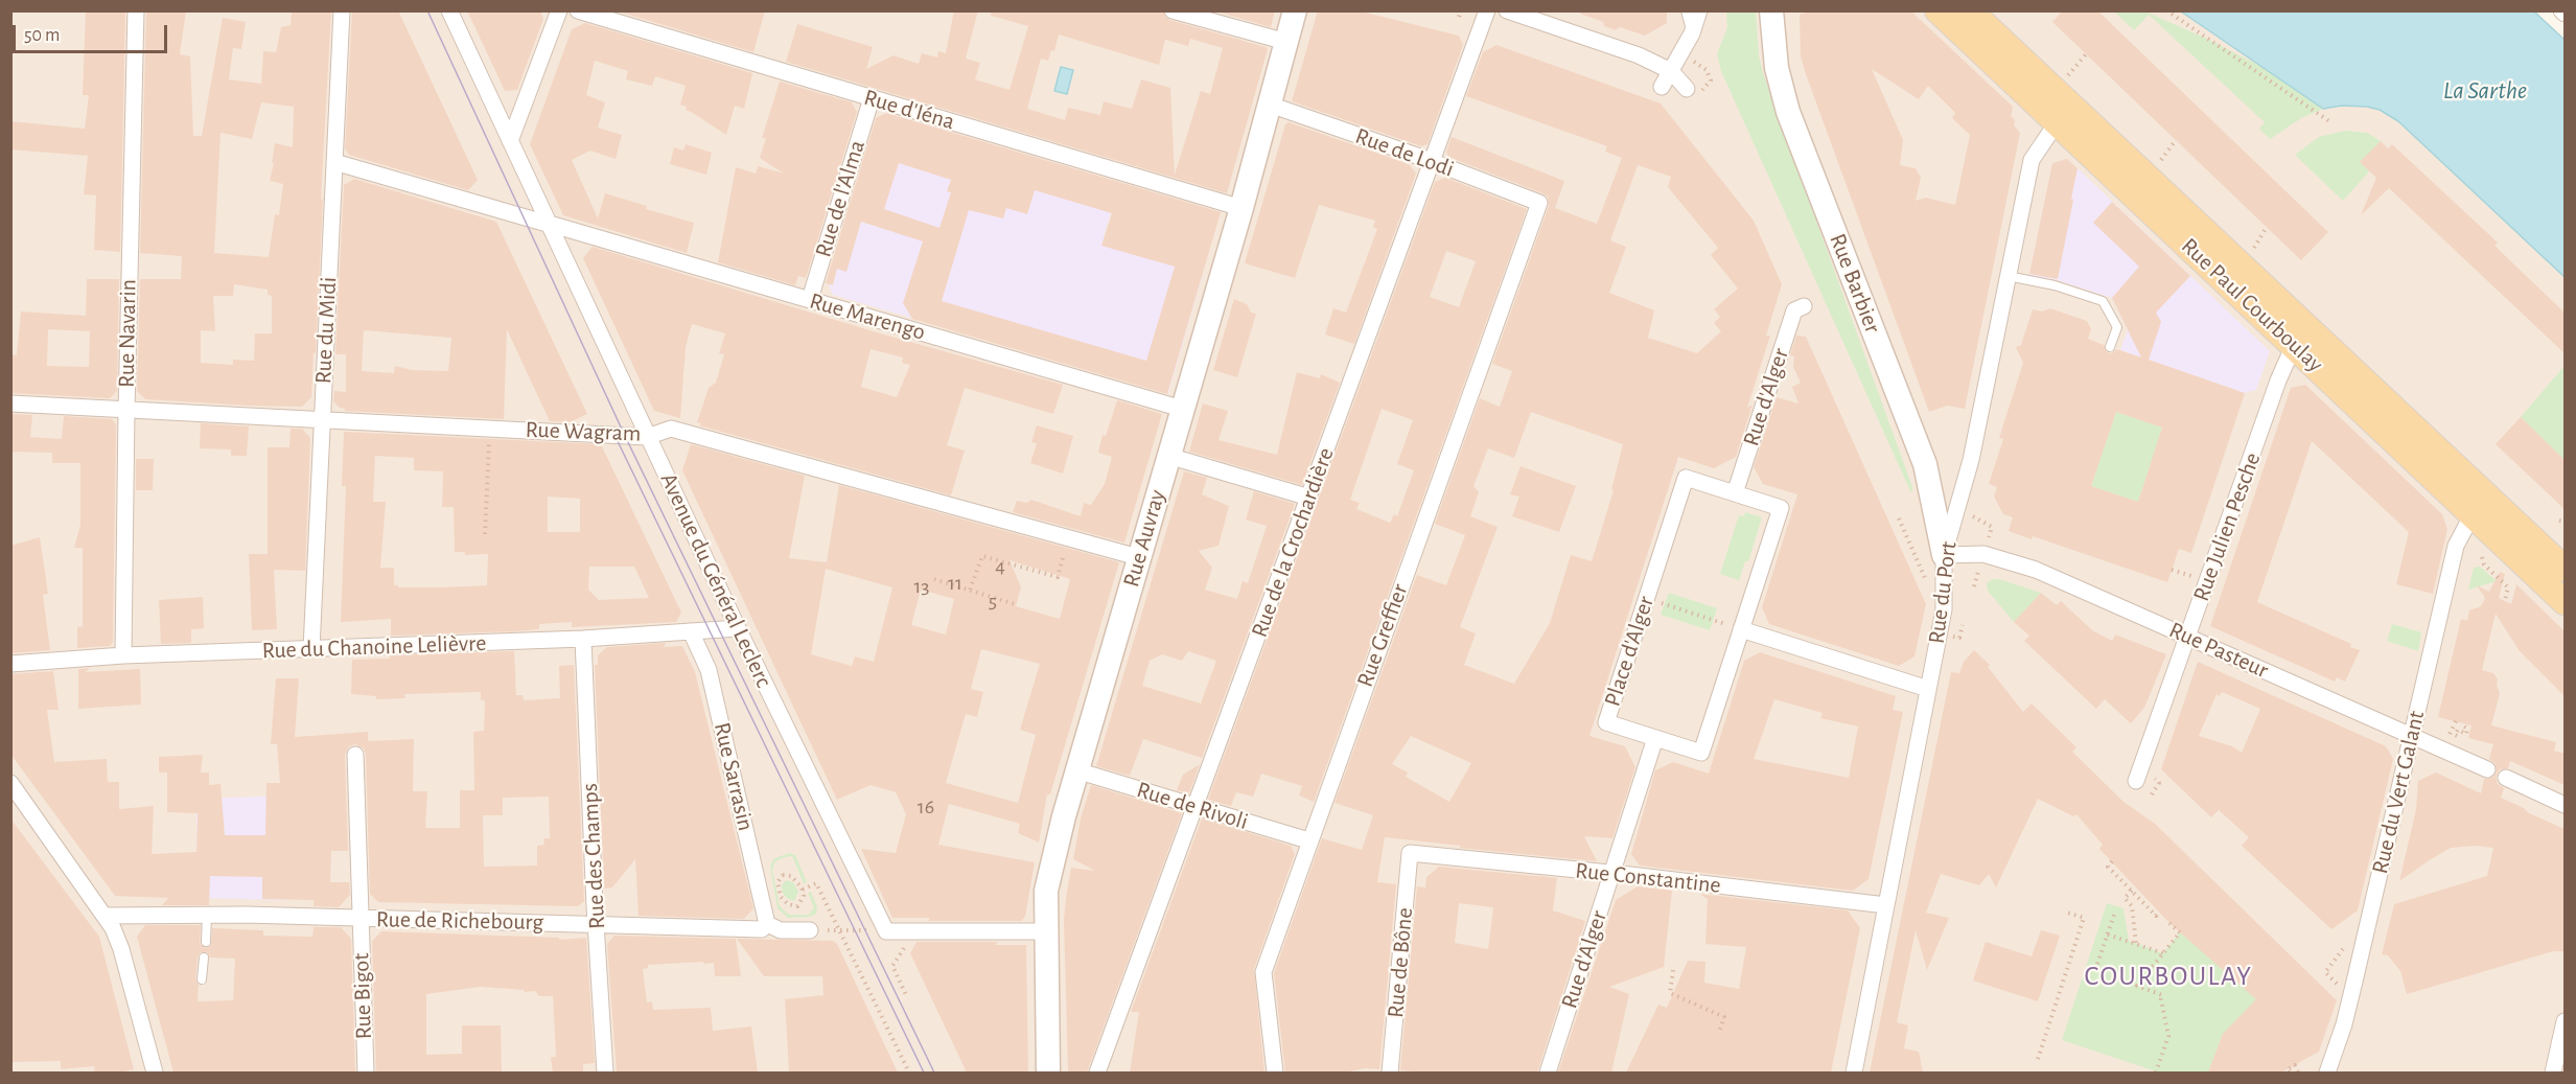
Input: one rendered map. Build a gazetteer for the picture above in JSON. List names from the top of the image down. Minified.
{"streets":{"main road":["Rue Paul Courboulay"],"street":["Rue d'Iéna","Rue de Lodi","Rue de l'Alma","Rue Barbier","Rue Marengo","Rue du Midi","Rue Navarin","Rue d'Alger","Rue Wagram","Rue Julien Pesche","Rue Auvray","Rue de la Crochardière","Avenue du Général Leclerc","Rue du Port","Rue Greffier","Rue du Chanoine Lelièvre","Rue Pasteur","Place d'Alger","Rue Sarrasin","Rue du Vert Galant","Rue de Rivoli","Rue des Champs","Rue Constantine","Rue de Richebourg","Rue de Bône","Rue Bigot"]},"crossings":[["Rue d'Iéna","Rue de l'Alma"],["Rue d'Iéna","Rue Auvray"],["Rue de Lodi","Rue Auvray"],["Rue de Lodi","Rue de la Crochardière"],["Rue de Lodi","Rue Greffier"],["Rue de l'Alma","Rue Marengo"],["Rue Barbier","Rue du Port"],["Rue Barbier","Rue Pasteur"],["Rue Paul Courboulay","Rue Julien Pesche"],["Rue Paul Courboulay","Rue du Port"],["Rue Paul Courboulay","Rue du Vert Galant"],["Rue Marengo","Rue du Midi"],["Rue Marengo","Rue Auvray"],["Rue Marengo","Avenue du Général Leclerc"],["Rue du Midi","Rue Wagram"],["Rue du Midi","Rue du Chanoine Lelièvre"],["Rue Navarin","Rue Wagram"],["Rue Navarin","Rue du Chanoine Lelièvre"],["Rue d'Alger","Place d'Alger"],["Rue d'Alger","Rue Constantine"],["Rue Wagram","Rue Auvray"],["Rue Wagram","Avenue du Général Leclerc"],["Rue Julien Pesche","Rue Pasteur"],["Rue Auvray","Rue de Rivoli"],["Rue de la Crochardière","Rue de Rivoli"],["Avenue du Général Leclerc","Rue du Chanoine Lelièvre"],["Rue du Port","Rue Pasteur"],["Rue du Port","Rue Constantine"],["Rue Greffier","Rue de Rivoli"],["Rue du Chanoine Lelièvre","Rue Sarrasin"],["Rue du Chanoine Lelièvre","Rue des Champs"],["Rue Pasteur","Rue du Vert Galant"],["Rue Sarrasin","Rue de Richebourg"],["Rue des Champs","Rue de Richebourg"],["Rue Constantine","Rue de Bône"],["Rue de Richebourg","Rue Bigot"]],"districts":["COURBOULAY"],"water":["La Sarthe"],"house_numbers":["4","11","13","5","16"],"scale_bar":"50 m"}
